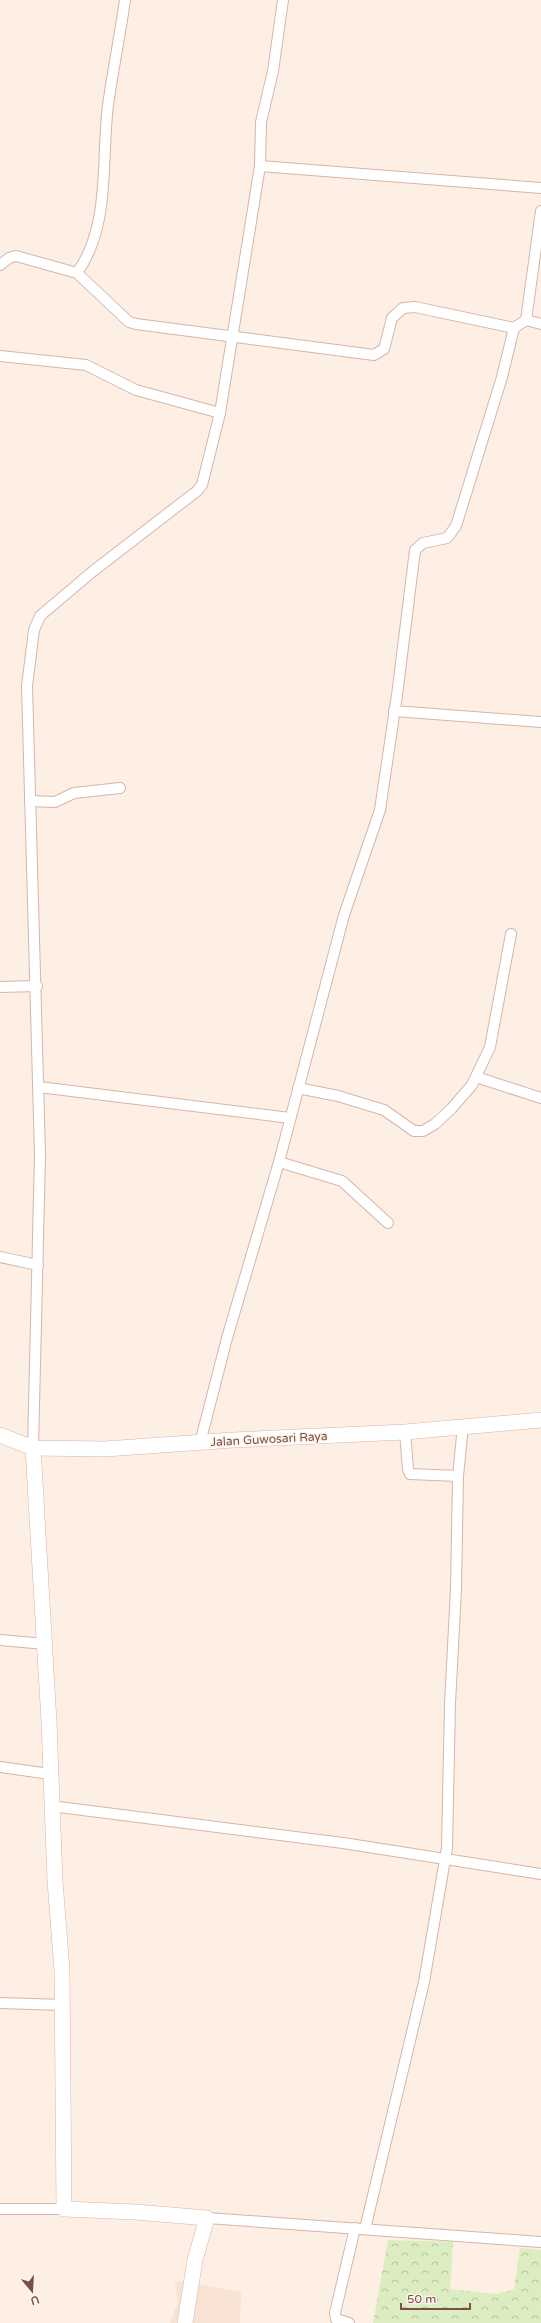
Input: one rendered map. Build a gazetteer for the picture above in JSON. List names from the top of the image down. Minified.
{"streets":{"street":["Jalan Guwosari Raya"]},"scale_bar":"50 m","north":"bottom"}
